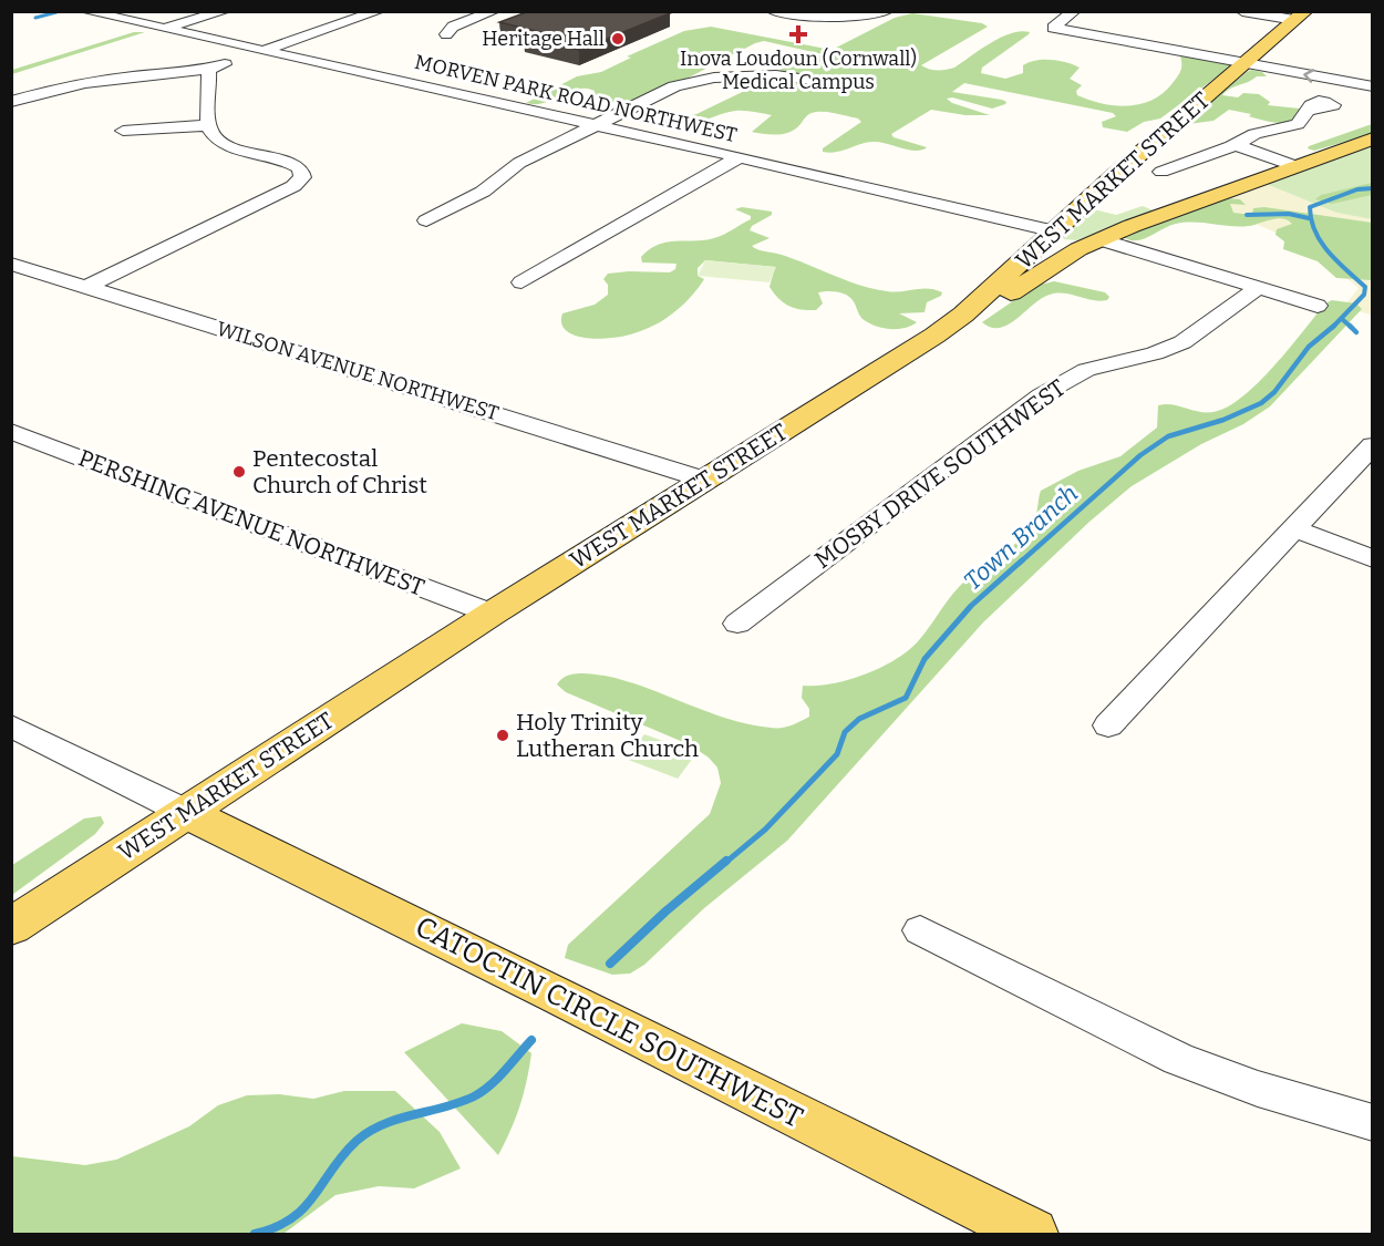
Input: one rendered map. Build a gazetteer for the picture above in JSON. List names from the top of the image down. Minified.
{"streets":{"main road":["WEST MARKET STREET","CATOCTIN CIRCLE SOUTHWEST"],"street":["MORVEN PARK ROAD NORTHWEST","WILSON AVENUE NORTHWEST","MOSBY DRIVE SOUTHWEST","PERSHING AVENUE NORTHWEST"]},"crossings":[["MORVEN PARK ROAD NORTHWEST","WEST MARKET STREET"],["WEST MARKET STREET","WILSON AVENUE NORTHWEST"],["WEST MARKET STREET","PERSHING AVENUE NORTHWEST"],["WEST MARKET STREET","CATOCTIN CIRCLE SOUTHWEST"]],"water":["Town Branch"],"places":{"health":["Inova Loudoun (Cornwall) Medical Campus"],"other":["Heritage Hall","Pentecostal Church of Christ","Holy Trinity Lutheran Church"]}}
